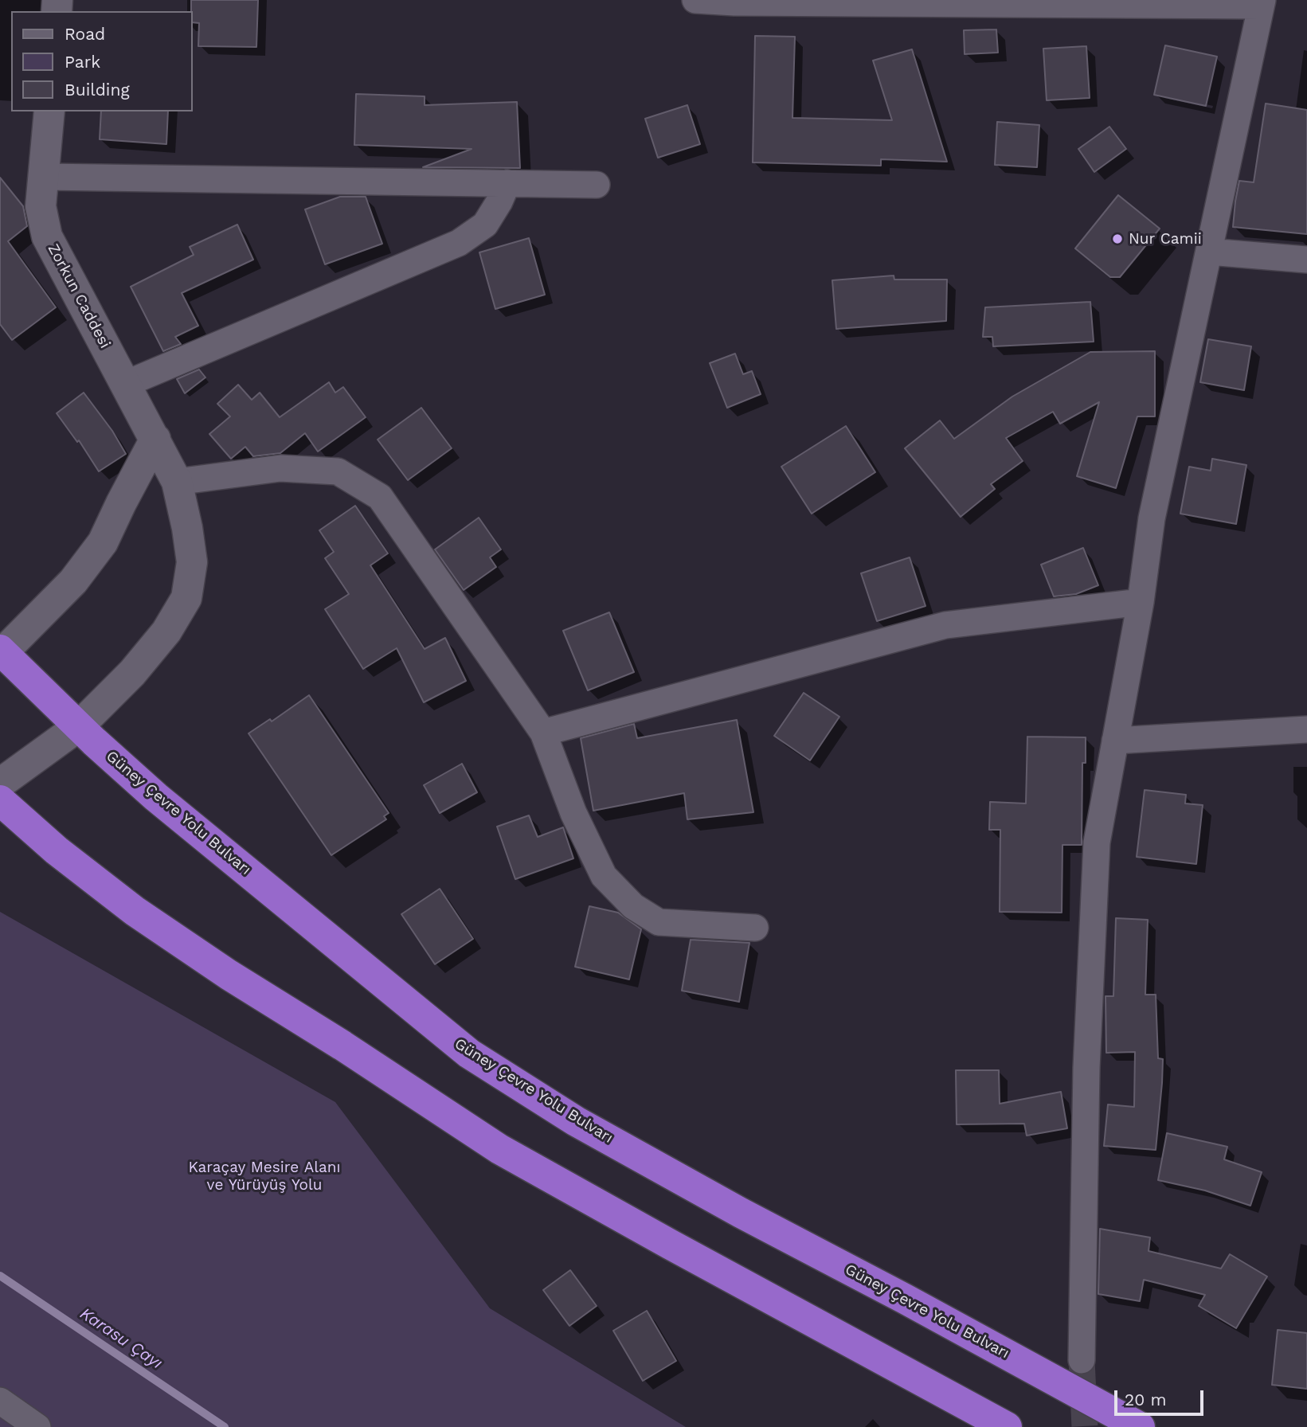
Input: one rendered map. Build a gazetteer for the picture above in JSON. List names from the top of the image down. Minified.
{"streets":{"highway":["Güney Çevre Yolu Bulvarı"],"street":["Zorkun Caddesi"]},"crossings":[["Zorkun Caddesi","Güney Çevre Yolu Bulvarı"]],"water":["Karasu Çayı"],"parks":["Karaçay Mesire Alanı ve Yürüyüş Yolu"],"places":["Nur Camii"],"legend":["Road","Park","Building"],"scale_bar":"20 m"}
